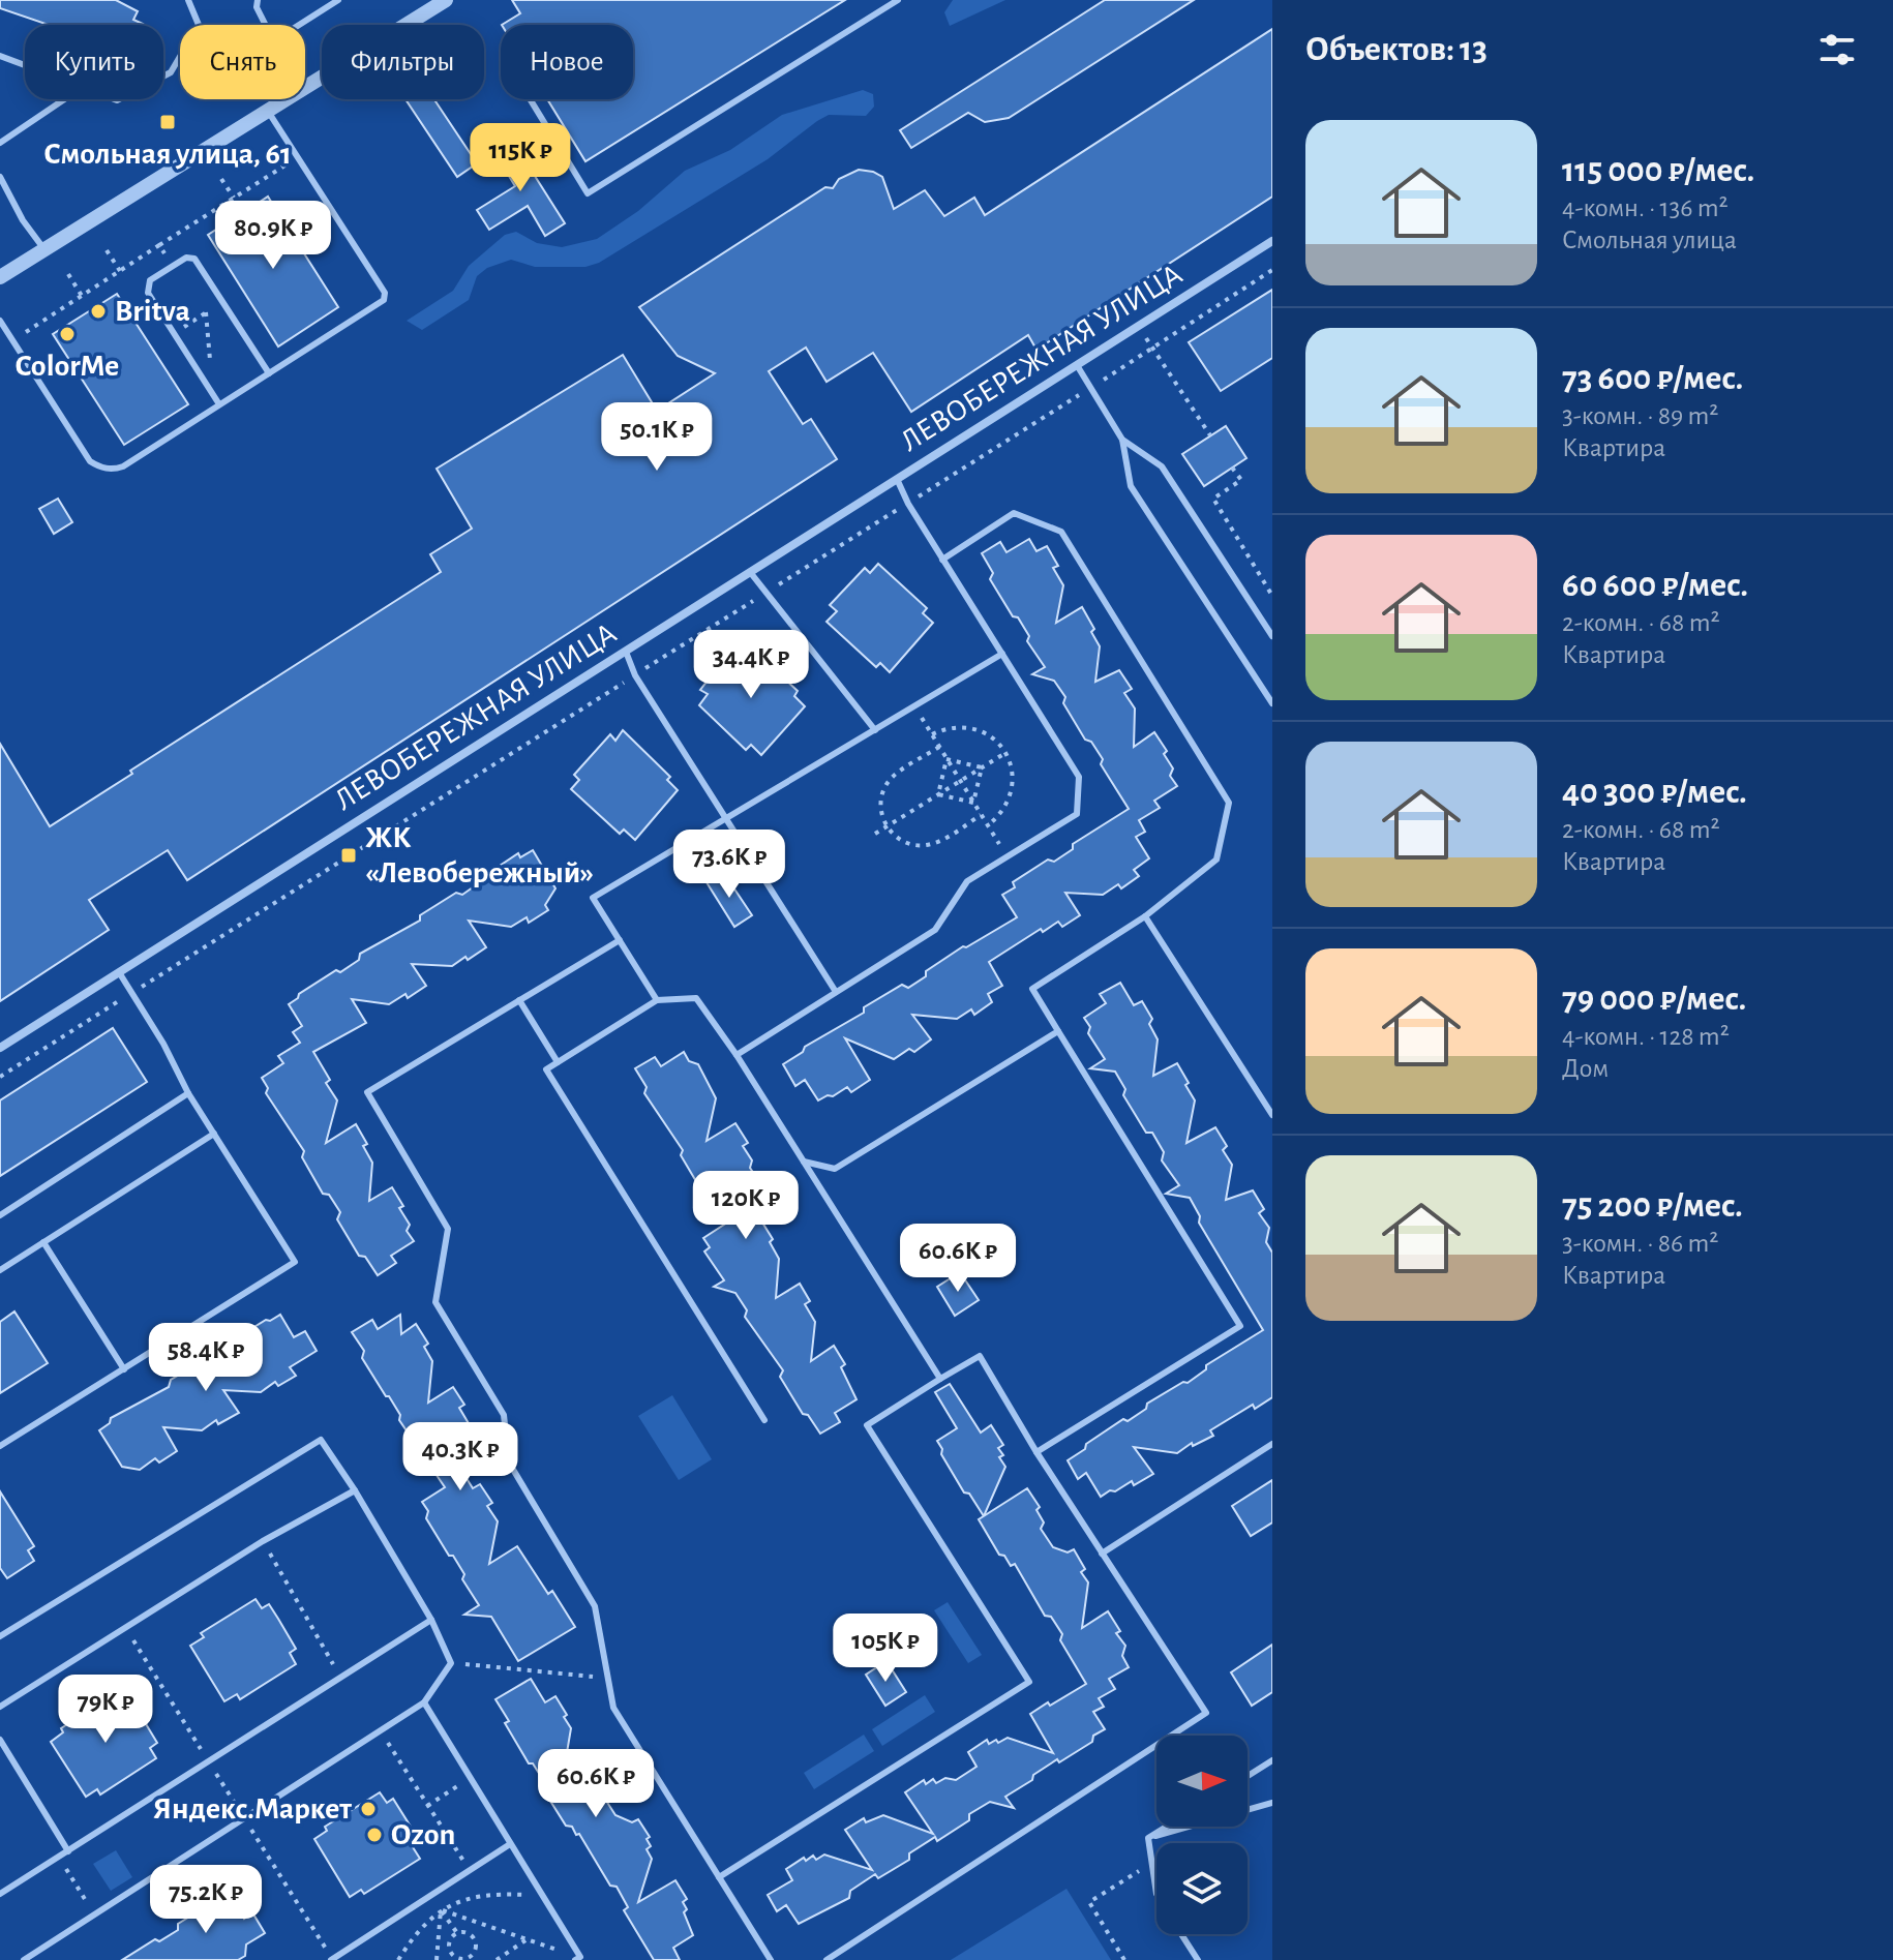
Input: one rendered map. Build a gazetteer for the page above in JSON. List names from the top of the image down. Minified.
{"streets":{"street":["ЛЕВОБЕРЕЖНАЯ УЛИЦА"]},"places":{"transit":["Смольная улица, 61","ЖК «Левобережный»"],"other":["Britva","ColorMe","Яндекс.Маркет","Ozon"]},"north":"right","page":{"heading":"Объектов: 13","chip":["Купить","Снять","Фильтры","Новое"],"list":[{"name":"115 000 ₽/мес.","note":"4-комн. · 136 m² · Смольная улица"},{"name":"73 600 ₽/мес.","note":"3-комн. · 89 m² · Квартира"},{"name":"60 600 ₽/мес.","note":"2-комн. · 68 m² · Квартира"},{"name":"40 300 ₽/мес.","note":"2-комн. · 68 m² · Квартира"},{"name":"79 000 ₽/мес.","note":"4-комн. · 128 m² · Дом"},{"name":"75 200 ₽/мес.","note":"3-комн. · 86 m² · Квартира"}],"price":["115K ₽","80.9K ₽","50.1K ₽","34.4K ₽","73.6K ₽","120K ₽","60.6K ₽","58.4K ₽","40.3K ₽","105K ₽","79K ₽","60.6K ₽","75.2K ₽"]}}
